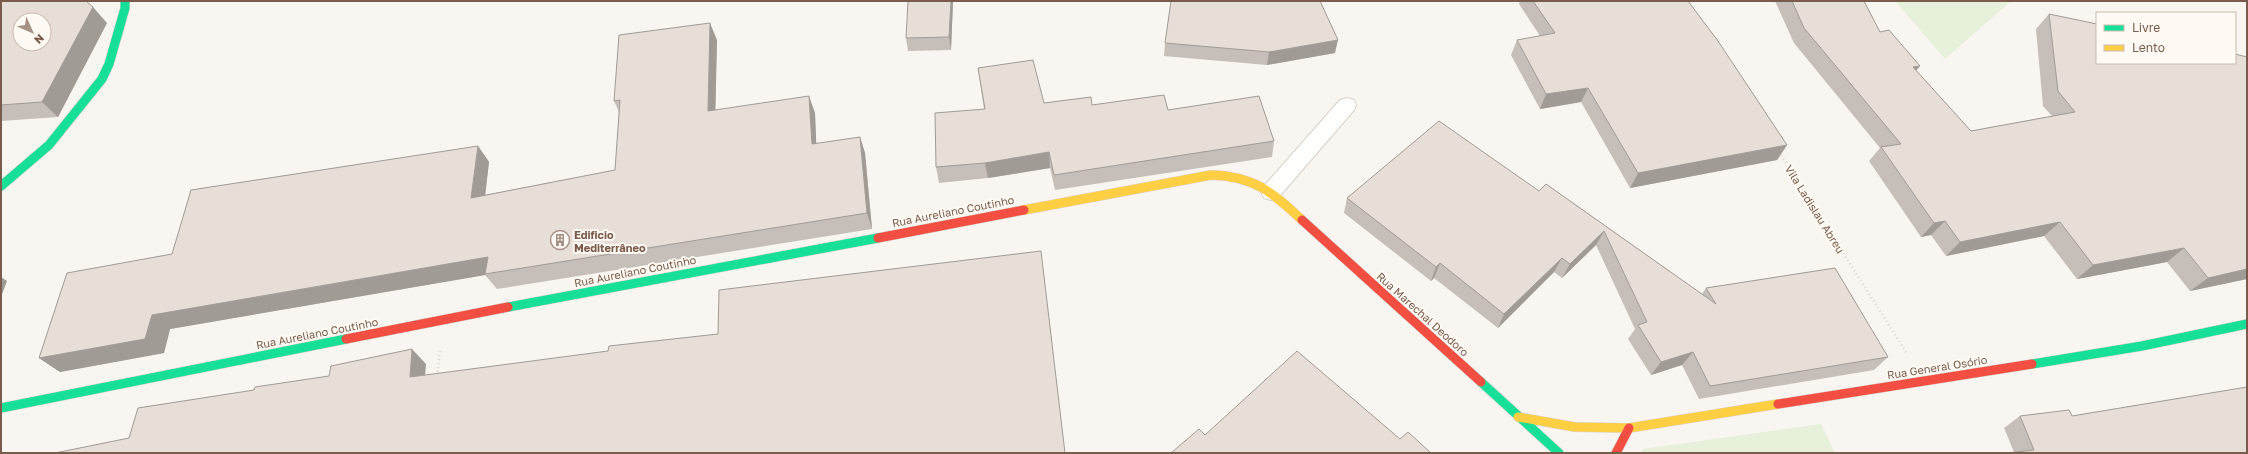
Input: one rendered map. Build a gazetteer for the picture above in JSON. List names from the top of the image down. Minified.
{"streets":{"main road":["Rua Aureliano Coutinho","Rua Marechal Deodoro","Rua General Osório"],"path":["Vila Ladislau Abreu"]},"crossings":[["Vila Ladislau Abreu","Rua General Osório"],["Rua Aureliano Coutinho","Rua Marechal Deodoro"],["Rua Marechal Deodoro","Rua General Osório"]],"places":{"building":["Edificio Mediterrâneo"]},"legend":["Livre","Lento"],"north":"bottom right"}
